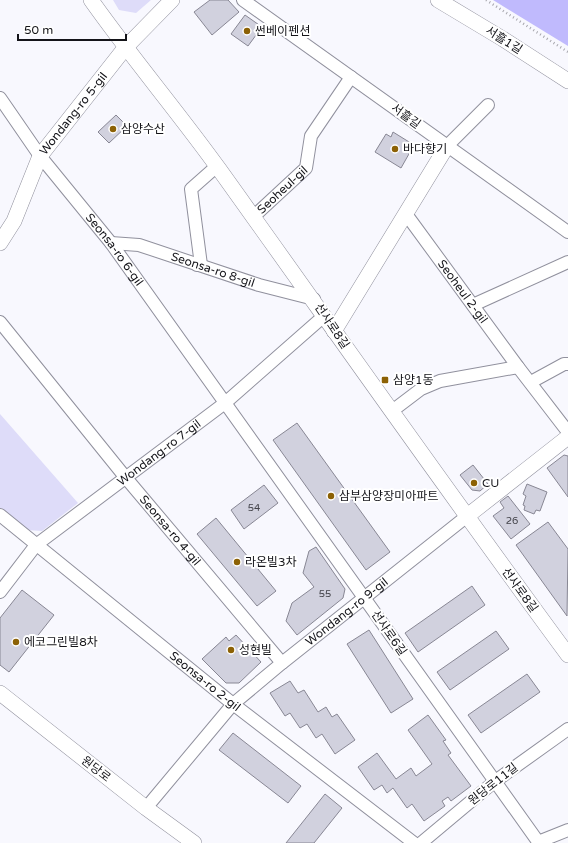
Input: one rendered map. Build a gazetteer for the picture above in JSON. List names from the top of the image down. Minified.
{"streets":{"street":["서흘1길","Wondang-ro 5-gil","서흘길","Seoheul-gil","Seonsa-ro 6-gil","Seonsa-ro 8-gil","Seoheul 2-gil","선사로8길","Wondang-ro 7-gil","Seonsa-ro 4-gil","Wondang-ro 9-gil","선사로6길","Seonsa-ro 2-gil","원당로","원당로11길"]},"crossings":[["Wondang-ro 5-gil","Seonsa-ro 6-gil"],["Wondang-ro 5-gil","선사로8길"],["서흘길","Seoheul-gil"],["Seoheul-gil","선사로8길"],["Seonsa-ro 6-gil","Seonsa-ro 8-gil"],["Seonsa-ro 6-gil","Wondang-ro 7-gil"],["Seonsa-ro 6-gil","선사로6길"],["Seonsa-ro 8-gil","선사로8길"],["선사로8길","Wondang-ro 7-gil"],["선사로8길","Wondang-ro 9-gil"],["Wondang-ro 7-gil","Seonsa-ro 4-gil"],["Wondang-ro 7-gil","선사로6길"],["Wondang-ro 7-gil","Seonsa-ro 2-gil"],["Seonsa-ro 4-gil","Wondang-ro 9-gil"],["Wondang-ro 9-gil","선사로6길"],["Wondang-ro 9-gil","Seonsa-ro 2-gil"],["Wondang-ro 9-gil","원당로"],["선사로6길","원당로11길"]],"places":{"other":["썬베이펜션","삼양수산","바다향기","CU","삼부삼양장미아파트","라온빌3차","에코그린빌8차","성현빌"],"transit":["삼양1동"]},"house_numbers":["54","26","55"],"scale_bar":"50 m"}
